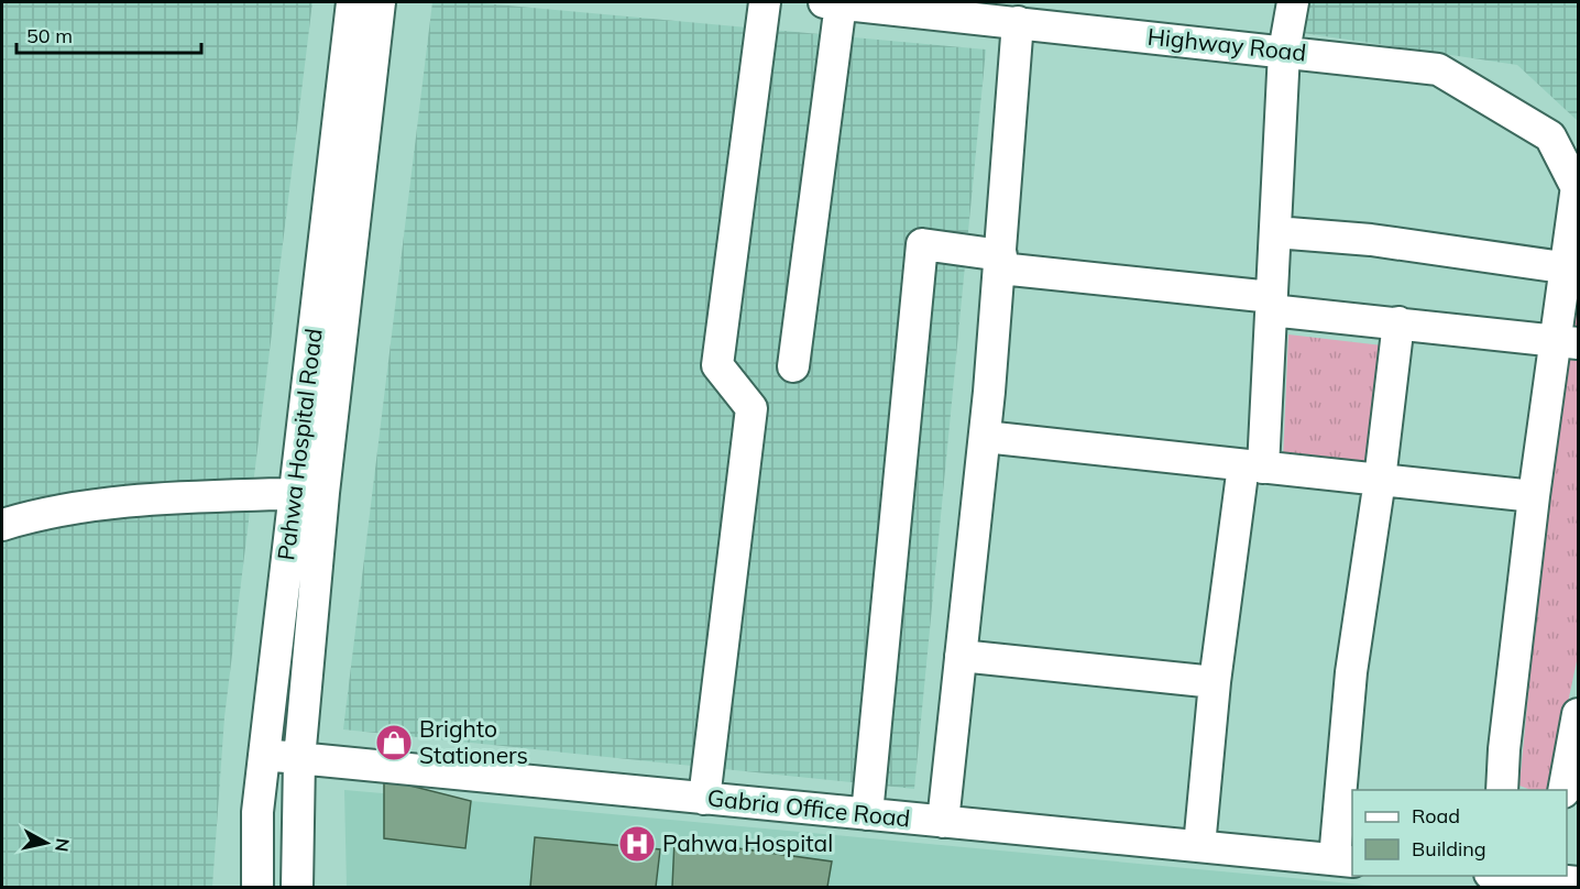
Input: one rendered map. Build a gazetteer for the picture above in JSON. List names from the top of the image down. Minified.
{"streets":{"street":["Highway Road","Pahwa Hospital Road","Gabria Office Road"]},"crossings":[["Pahwa Hospital Road","Gabria Office Road"]],"places":{"shop":["Brighto Stationers"],"hospital":["Pahwa Hospital"]},"legend":["Road","Building"],"scale_bar":"50 m","north":"right"}
